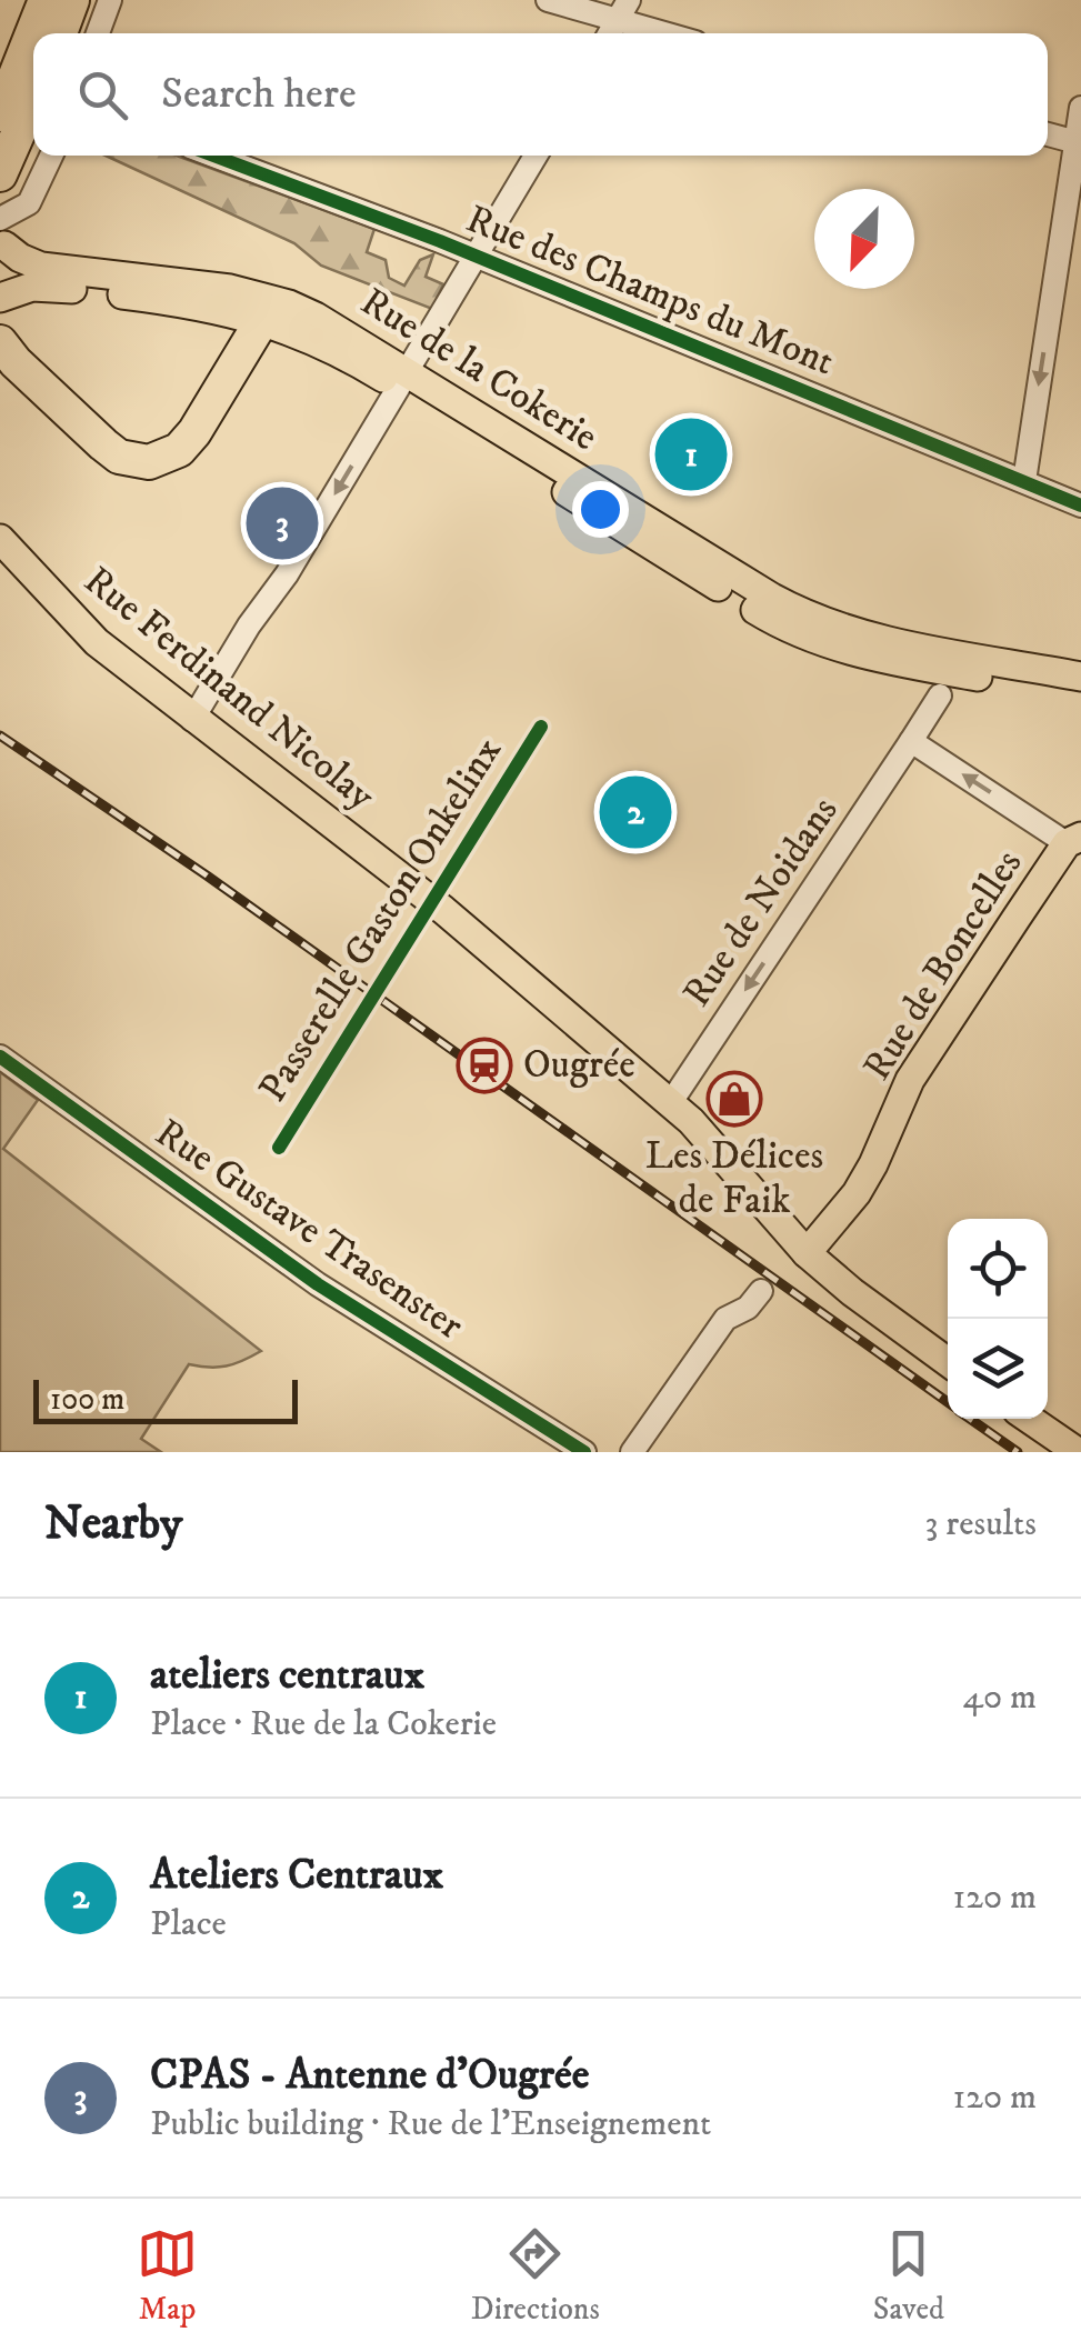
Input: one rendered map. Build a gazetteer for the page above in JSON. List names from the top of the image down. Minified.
{"streets":{"main road":["Rue de la Cokerie","Rue Ferdinand Nicolay","Rue de Boncelles"],"street":["Rue des Champs du Mont","Rue de Noidans","Rue Gustave Trasenster"],"cycle path":["Passerelle Gaston Onkelinx"]},"crossings":[["Rue Ferdinand Nicolay","Rue de Noidans"],["Rue Ferdinand Nicolay","Rue de Boncelles"]],"one_way":["Rue de Noidans"],"places":{"station":["Ougrée"],"shop":["Les Délices de Faik"]},"scale_bar":"100 m","north":"bottom left","page":{"search":"Search here","pins":["1","3","2"],"scale":"100 m","heading":["Nearby","3 results"],"list":[{"mark":"1","name":"ateliers centraux","note":"Place · Rue de la Cokerie","value":"40 m"},{"mark":"2","name":"Ateliers Centraux","note":"Place","value":"120 m"},{"mark":"3","name":"CPAS - Antenne d'Ougrée","note":"Public building · Rue de l'Enseignement","value":"120 m"}],"nav":["Map","Directions","Saved"]}}
